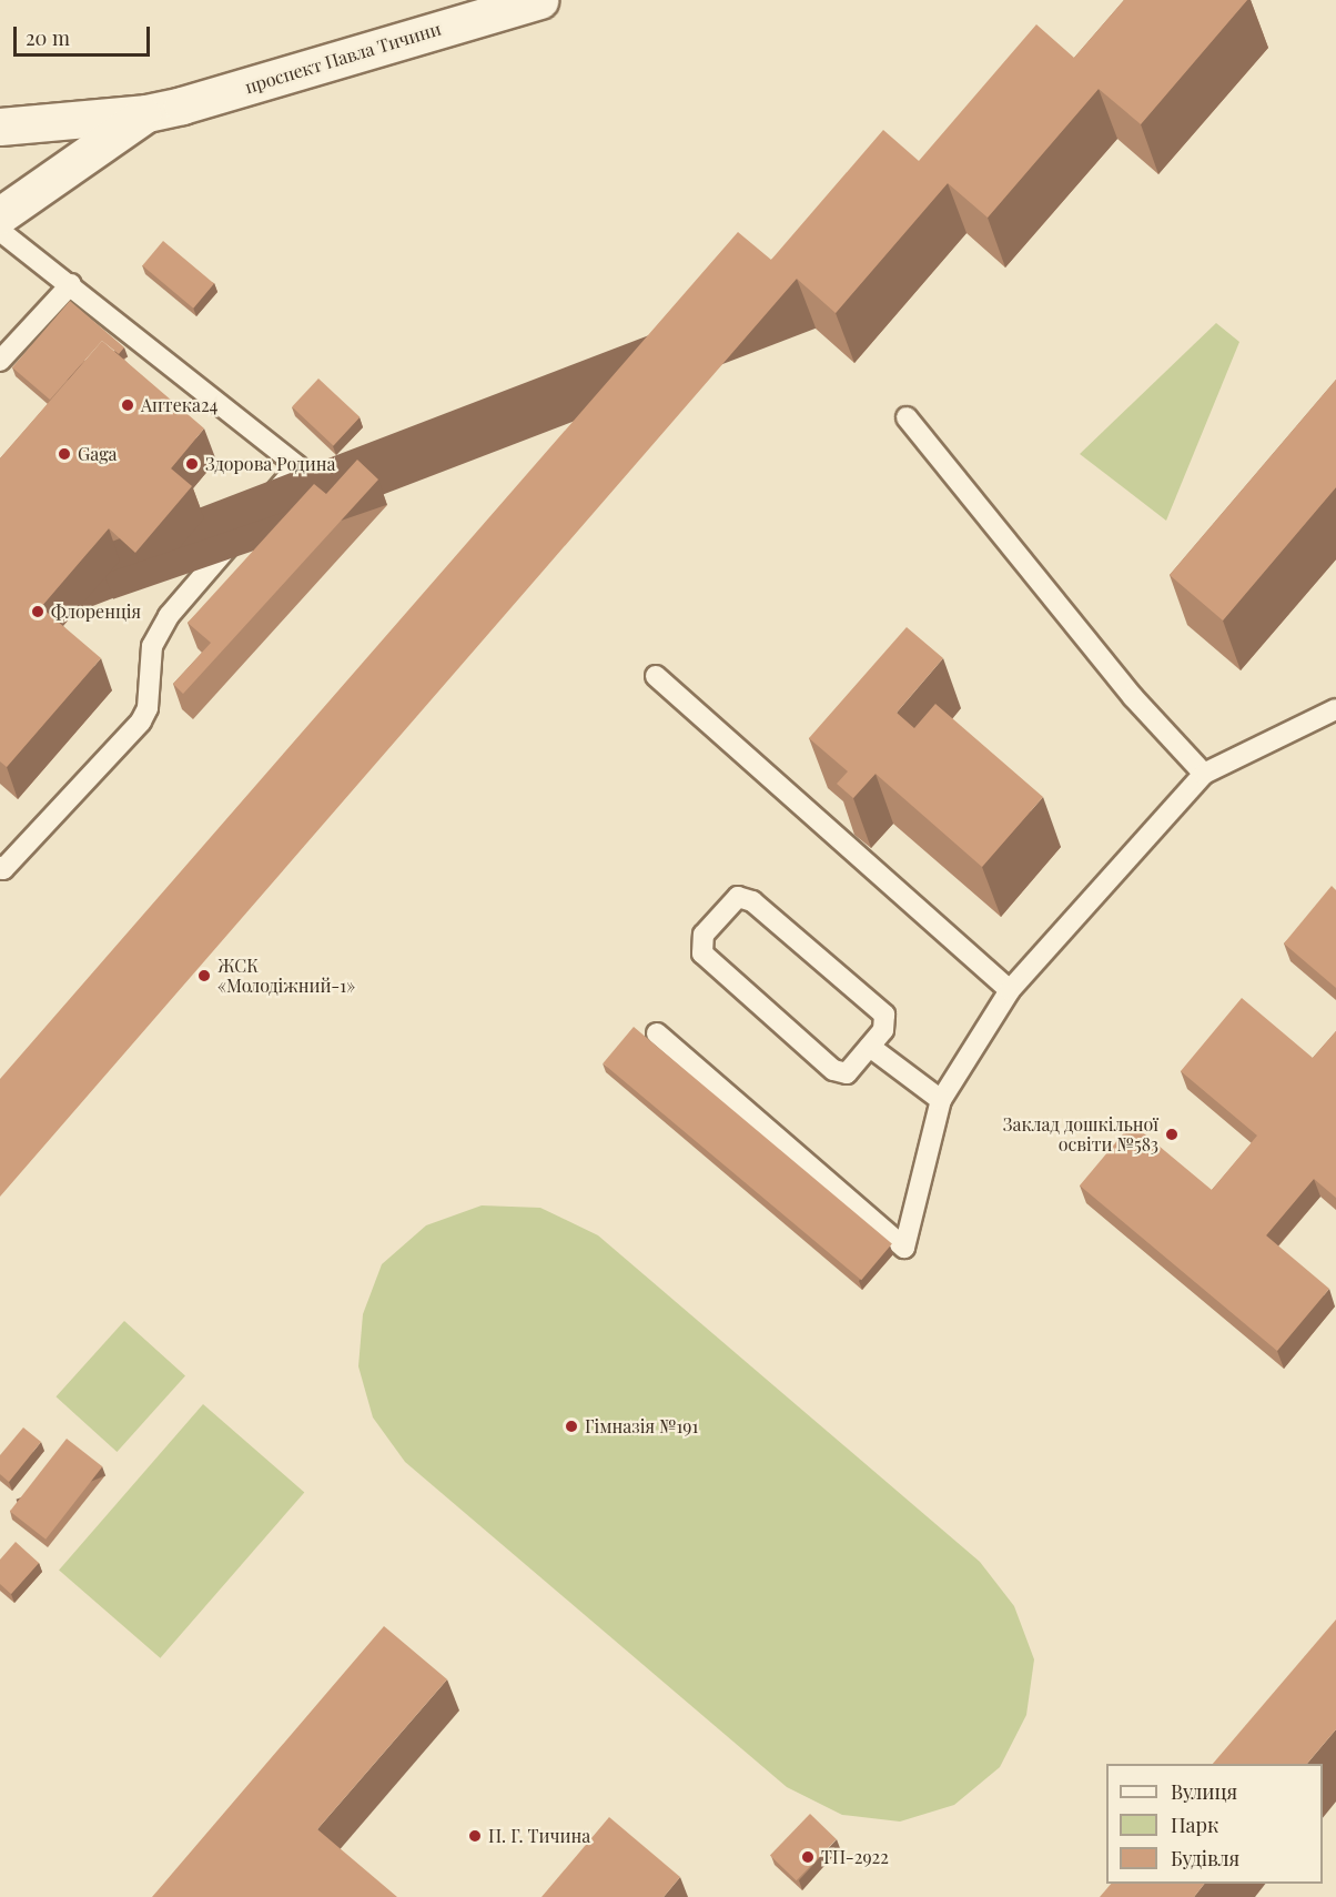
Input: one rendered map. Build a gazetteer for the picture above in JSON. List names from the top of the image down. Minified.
{"streets":{"street":["проспект Павла Тичини"]},"places":["Аптека24","Gaga","Здорова Родина","Флоренція","ЖСК «Молодіжний-1»","Заклад дошкільної освіти №583","Гімназія №191","П. Г. Тичина","ТП-2922"],"legend":["Вулиця","Парк","Будівля"],"scale_bar":"20 m"}
